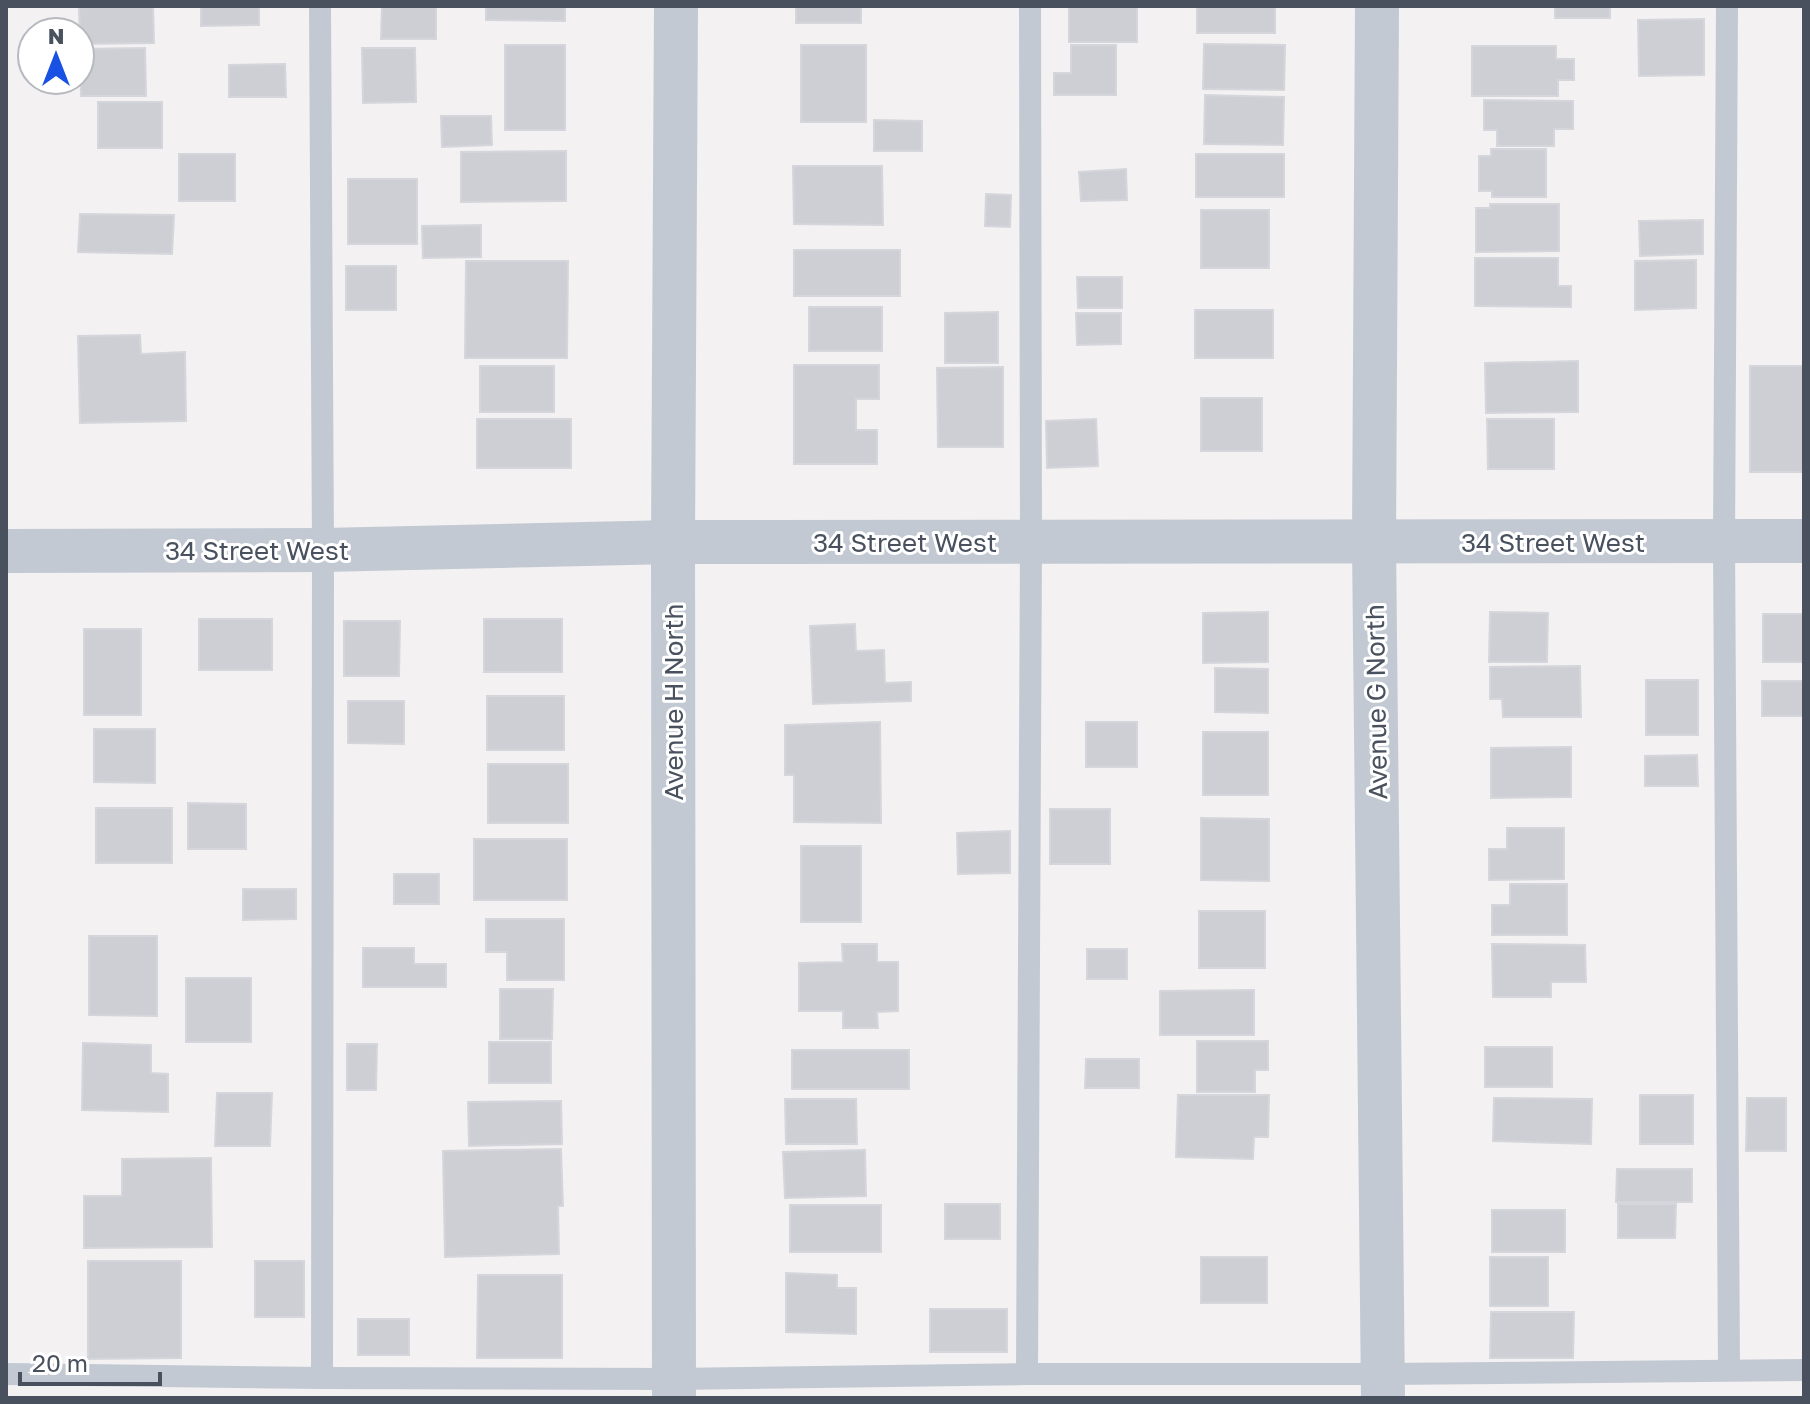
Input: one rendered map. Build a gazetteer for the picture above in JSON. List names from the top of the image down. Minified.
{"streets":{"street":["34 Street West","Avenue H North","Avenue G North"]},"crossings":[["34 Street West","Avenue H North"],["34 Street West","Avenue G North"]],"scale_bar":"20 m","north":"top"}
